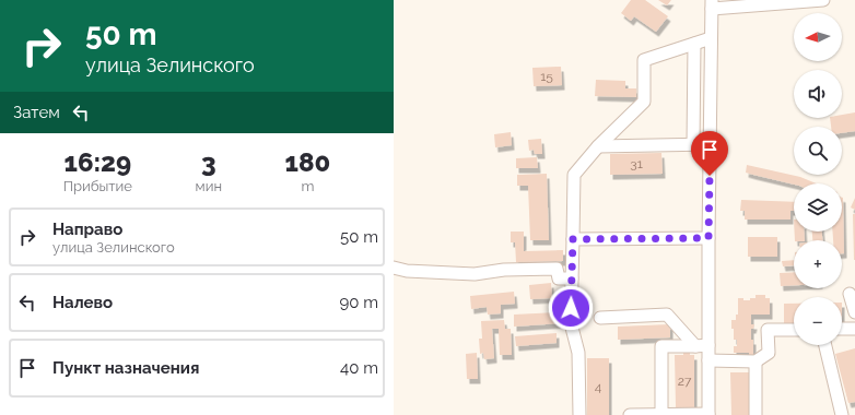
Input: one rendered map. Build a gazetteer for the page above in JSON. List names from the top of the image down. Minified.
{"house_numbers":["15","31","27","4"],"north":"left","page":{"turn":["50 m","улица Зелинского"],"map_buttons":["+","−"],"then":"Затем","eta":["16:29","Прибытие","3","мин","180","m"],"list":[{"name":"Направо","note":"улица Зелинского","value":"50 m"},{"name":"Налево","value":"90 m"},{"name":"Пункт назначения","value":"40 m"}]}}
